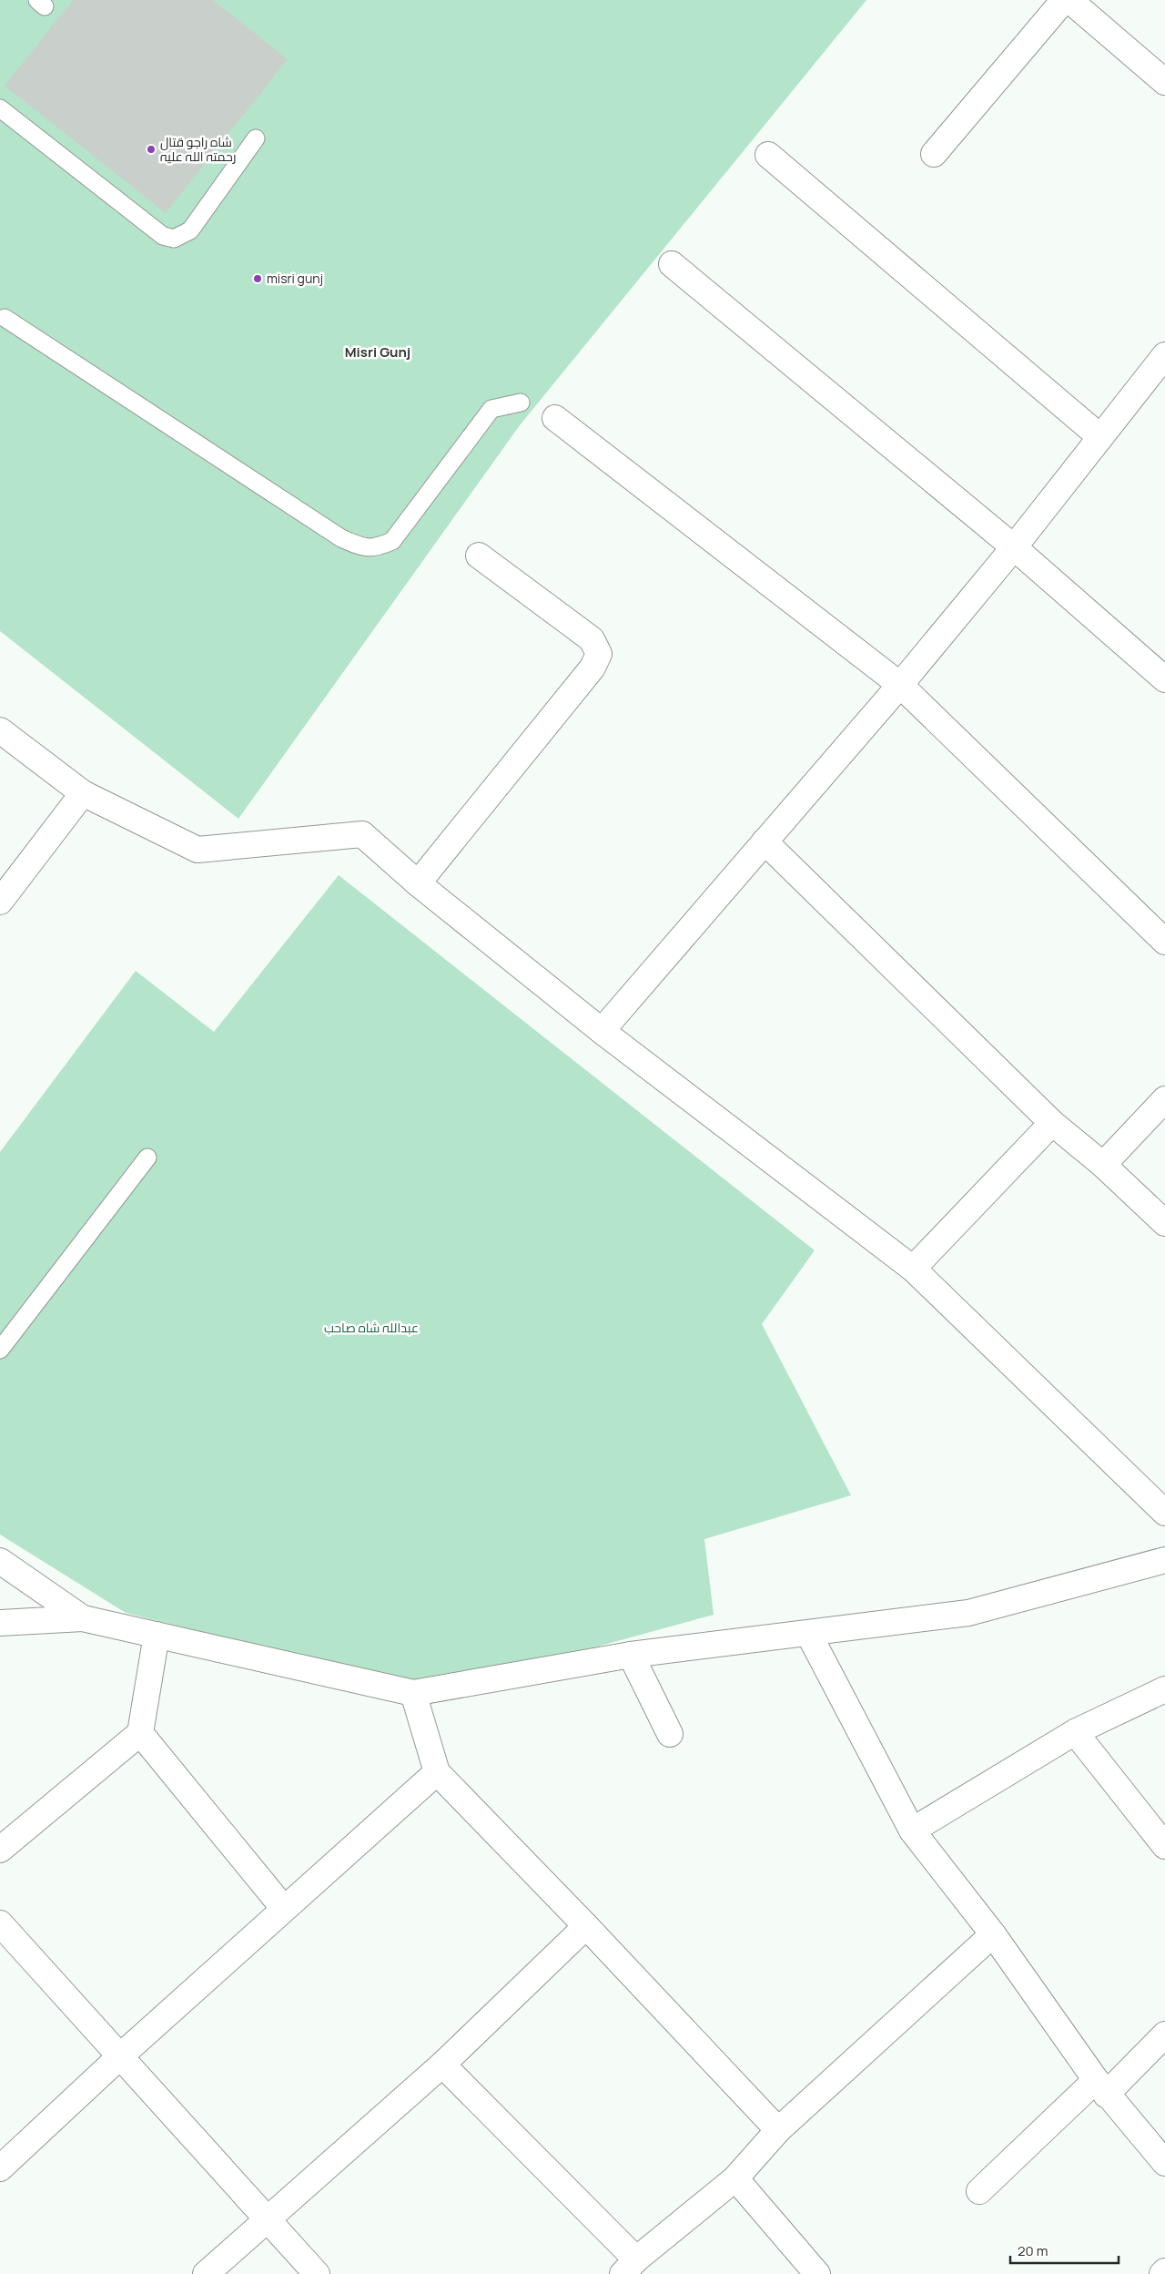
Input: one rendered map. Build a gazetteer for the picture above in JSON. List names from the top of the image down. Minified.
{"districts":["Misri Gunj"],"parks":["عبداللہ شاہ صاحب"],"places":["شاہ راجو قتال رحمتہ اللہ علیہ","misri gunj"],"scale_bar":"20 m"}
